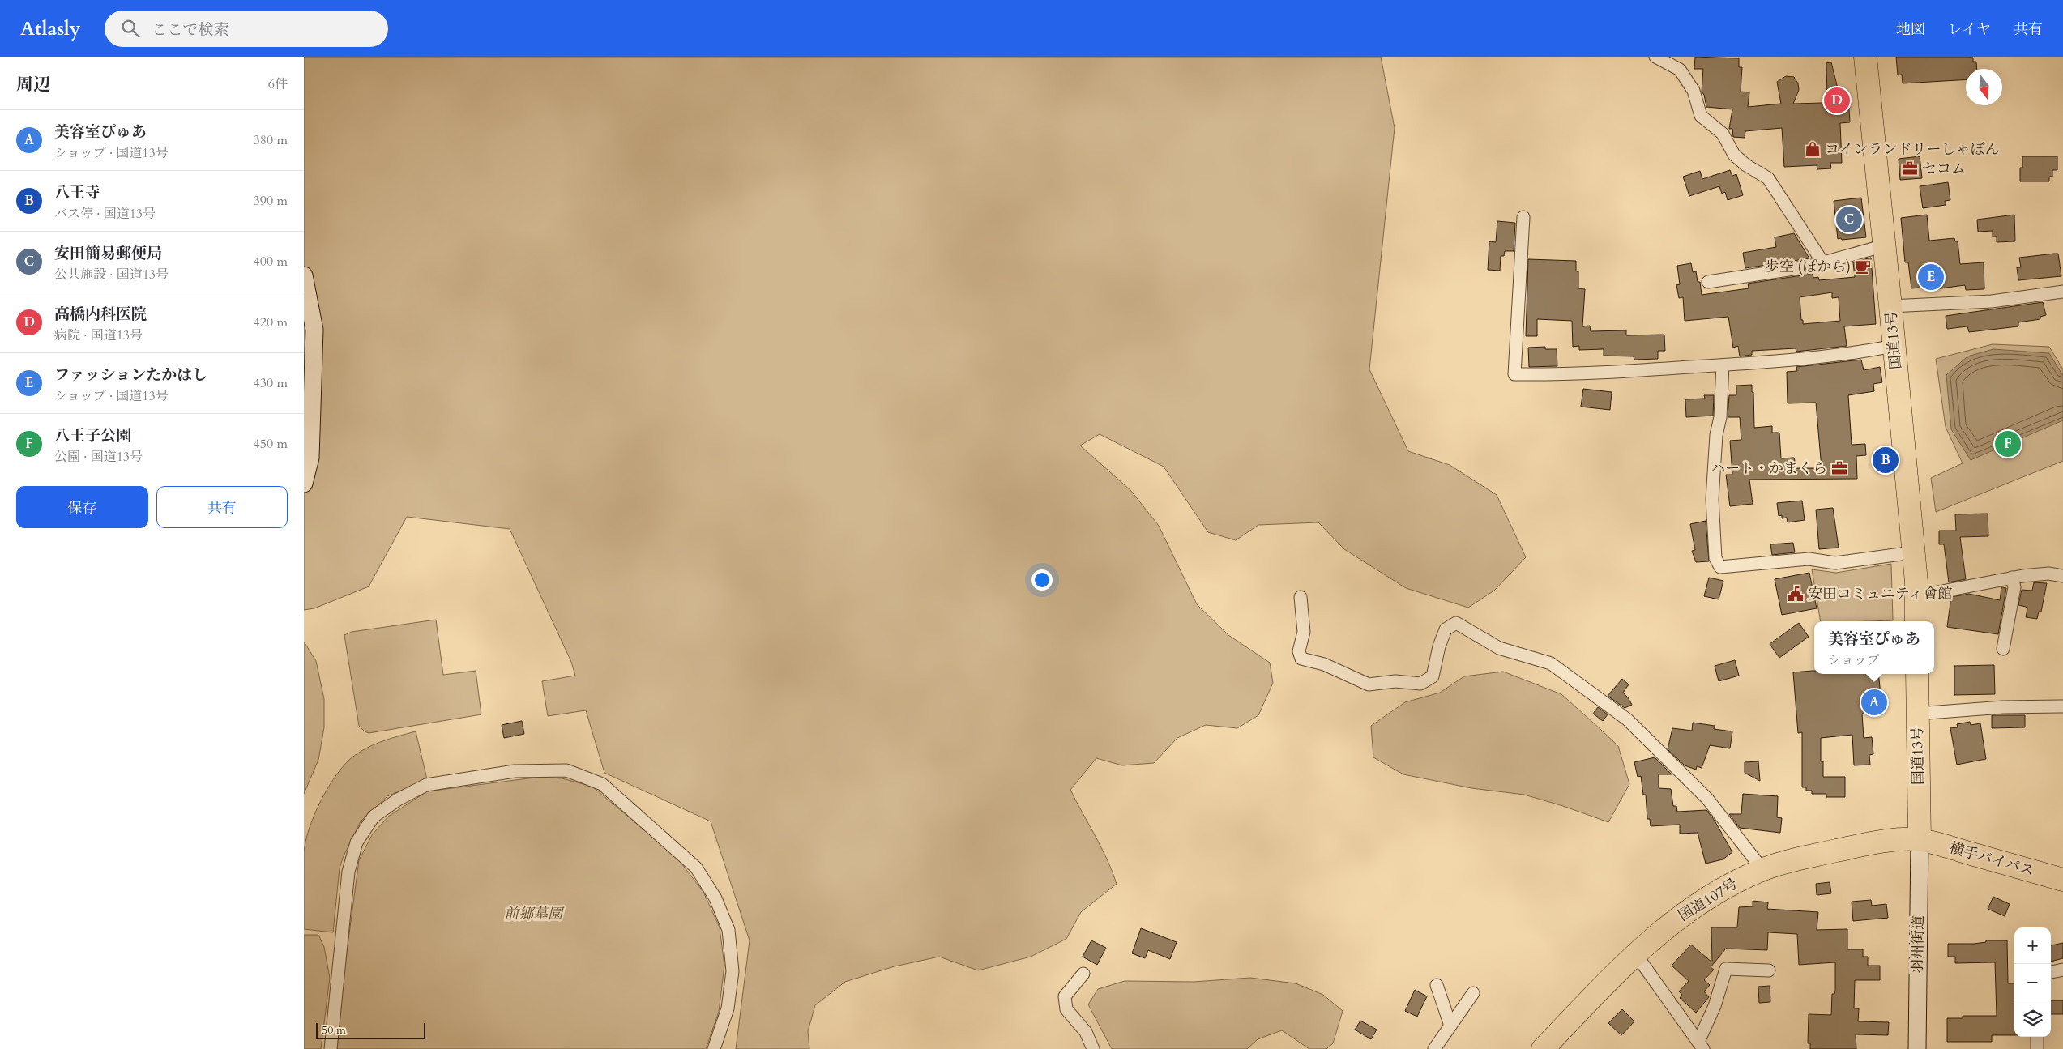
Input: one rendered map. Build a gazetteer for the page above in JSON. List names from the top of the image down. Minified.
{"streets":{"highway":["国道13号","横手バイパス","国道107号"],"street":["羽州街道"]},"crossings":[["国道13号","横手バイパス"],["国道13号","国道107号"],["国道13号","羽州街道"],["横手バイパス","国道107号"],["横手バイパス","羽州街道"],["国道107号","羽州街道"]],"parks":["前郷墓園"],"places":{"shop":["コインランドリーしゃぼん"],"office":["セコム","ハート・かまくら"],"cafe":["歩空 (ぽから)"],"public building":["安田コミュニティ會館"]},"scale_bar":"50 m","north":"bottom","page":{"header":"Atlasly","search":"ここで検索","nav":["地図","レイヤ","共有"],"heading":["周辺","6件"],"pins":["D","C","E","F","B","A"],"list":[{"mark":"A","name":"美容室ぴゅあ","note":"ショップ · 国道13号","value":"380 m"},{"mark":"B","name":"八王寺","note":"バス停 · 国道13号","value":"390 m"},{"mark":"C","name":"安田簡易郵便局","note":"公共施設 · 国道13号","value":"400 m"},{"mark":"D","name":"高橋内科医院","note":"病院 · 国道13号","value":"420 m"},{"mark":"E","name":"ファッションたかはし","note":"ショップ · 国道13号","value":"430 m"},{"mark":"F","name":"八王子公園","note":"公園 · 国道13号","value":"450 m"}],"buttons":["保存","共有"],"popup":["美容室ぴゅあ","ショップ"],"map_buttons":["+","−"],"scale":"50 m"}}
